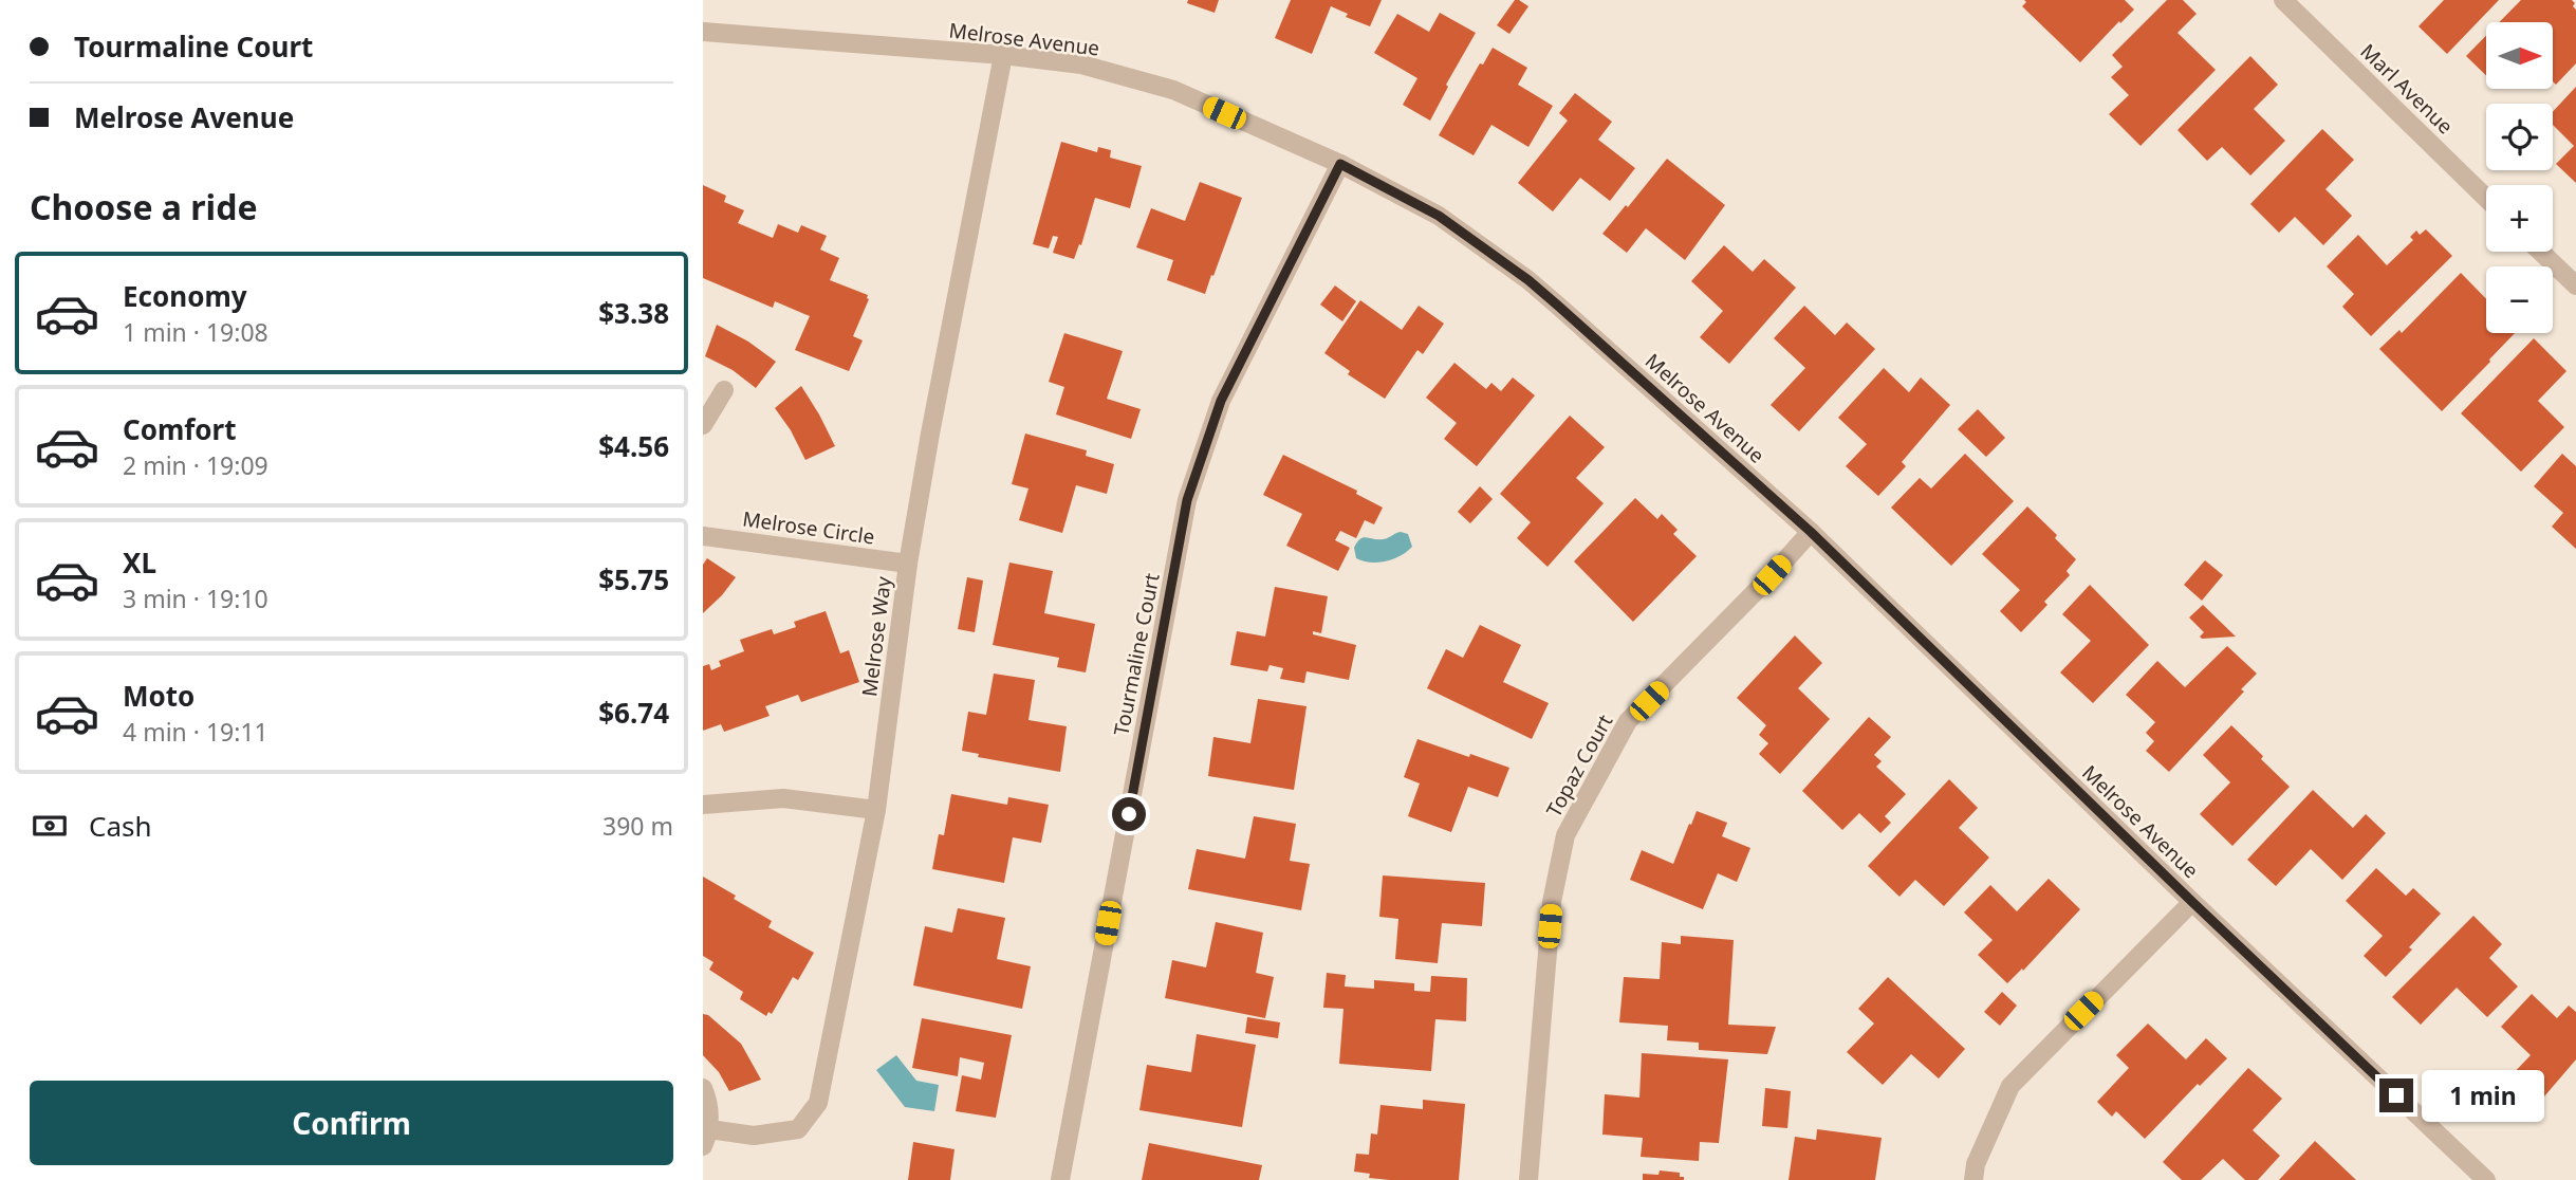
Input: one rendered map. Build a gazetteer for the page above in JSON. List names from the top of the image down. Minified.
{"streets":{"street":["Melrose Avenue","Marl Avenue","Melrose Circle","Melrose Way","Tourmaline Court","Topaz Court"]},"crossings":[["Melrose Avenue","Melrose Way"],["Melrose Avenue","Tourmaline Court"],["Melrose Avenue","Topaz Court"],["Melrose Circle","Melrose Way"]],"north":"right","page":{"banner":["Tourmaline Court","Melrose Avenue"],"map_buttons":["+","−"],"heading":"Choose a ride","list":[{"name":"Economy","note":"1 min · 19:08","value":"$3.38"},{"name":"Comfort","note":"2 min · 19:09","value":"$4.56"},{"name":"XL","note":"3 min · 19:10","value":"$5.75"},{"name":"Moto","note":"4 min · 19:11","value":"$6.74"}],"pay":["Cash","390 m"],"buttons":"Confirm","bubble":"1 min"}}
